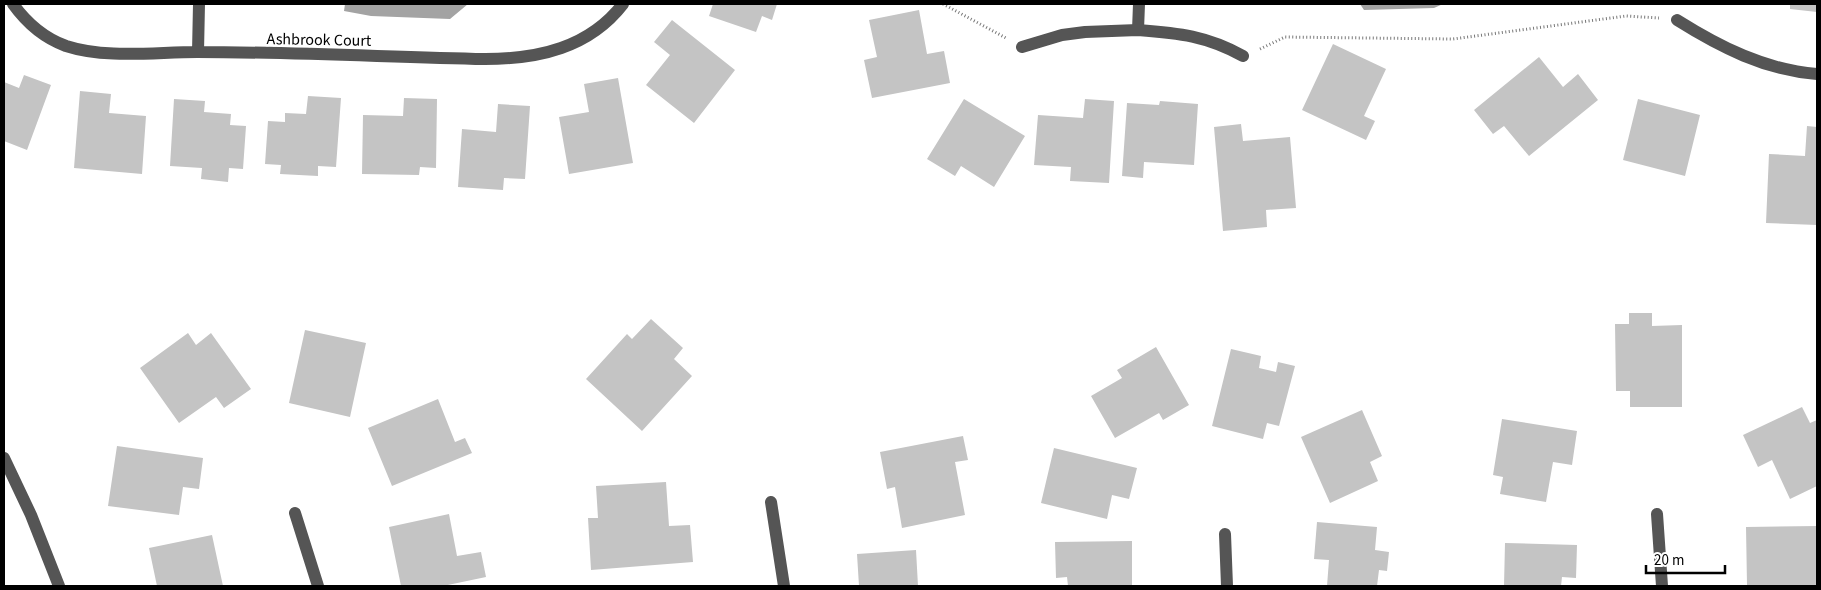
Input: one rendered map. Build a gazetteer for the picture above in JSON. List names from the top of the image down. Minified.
{"streets":{"street":["Ashbrook Court"]},"scale_bar":"20 m"}
